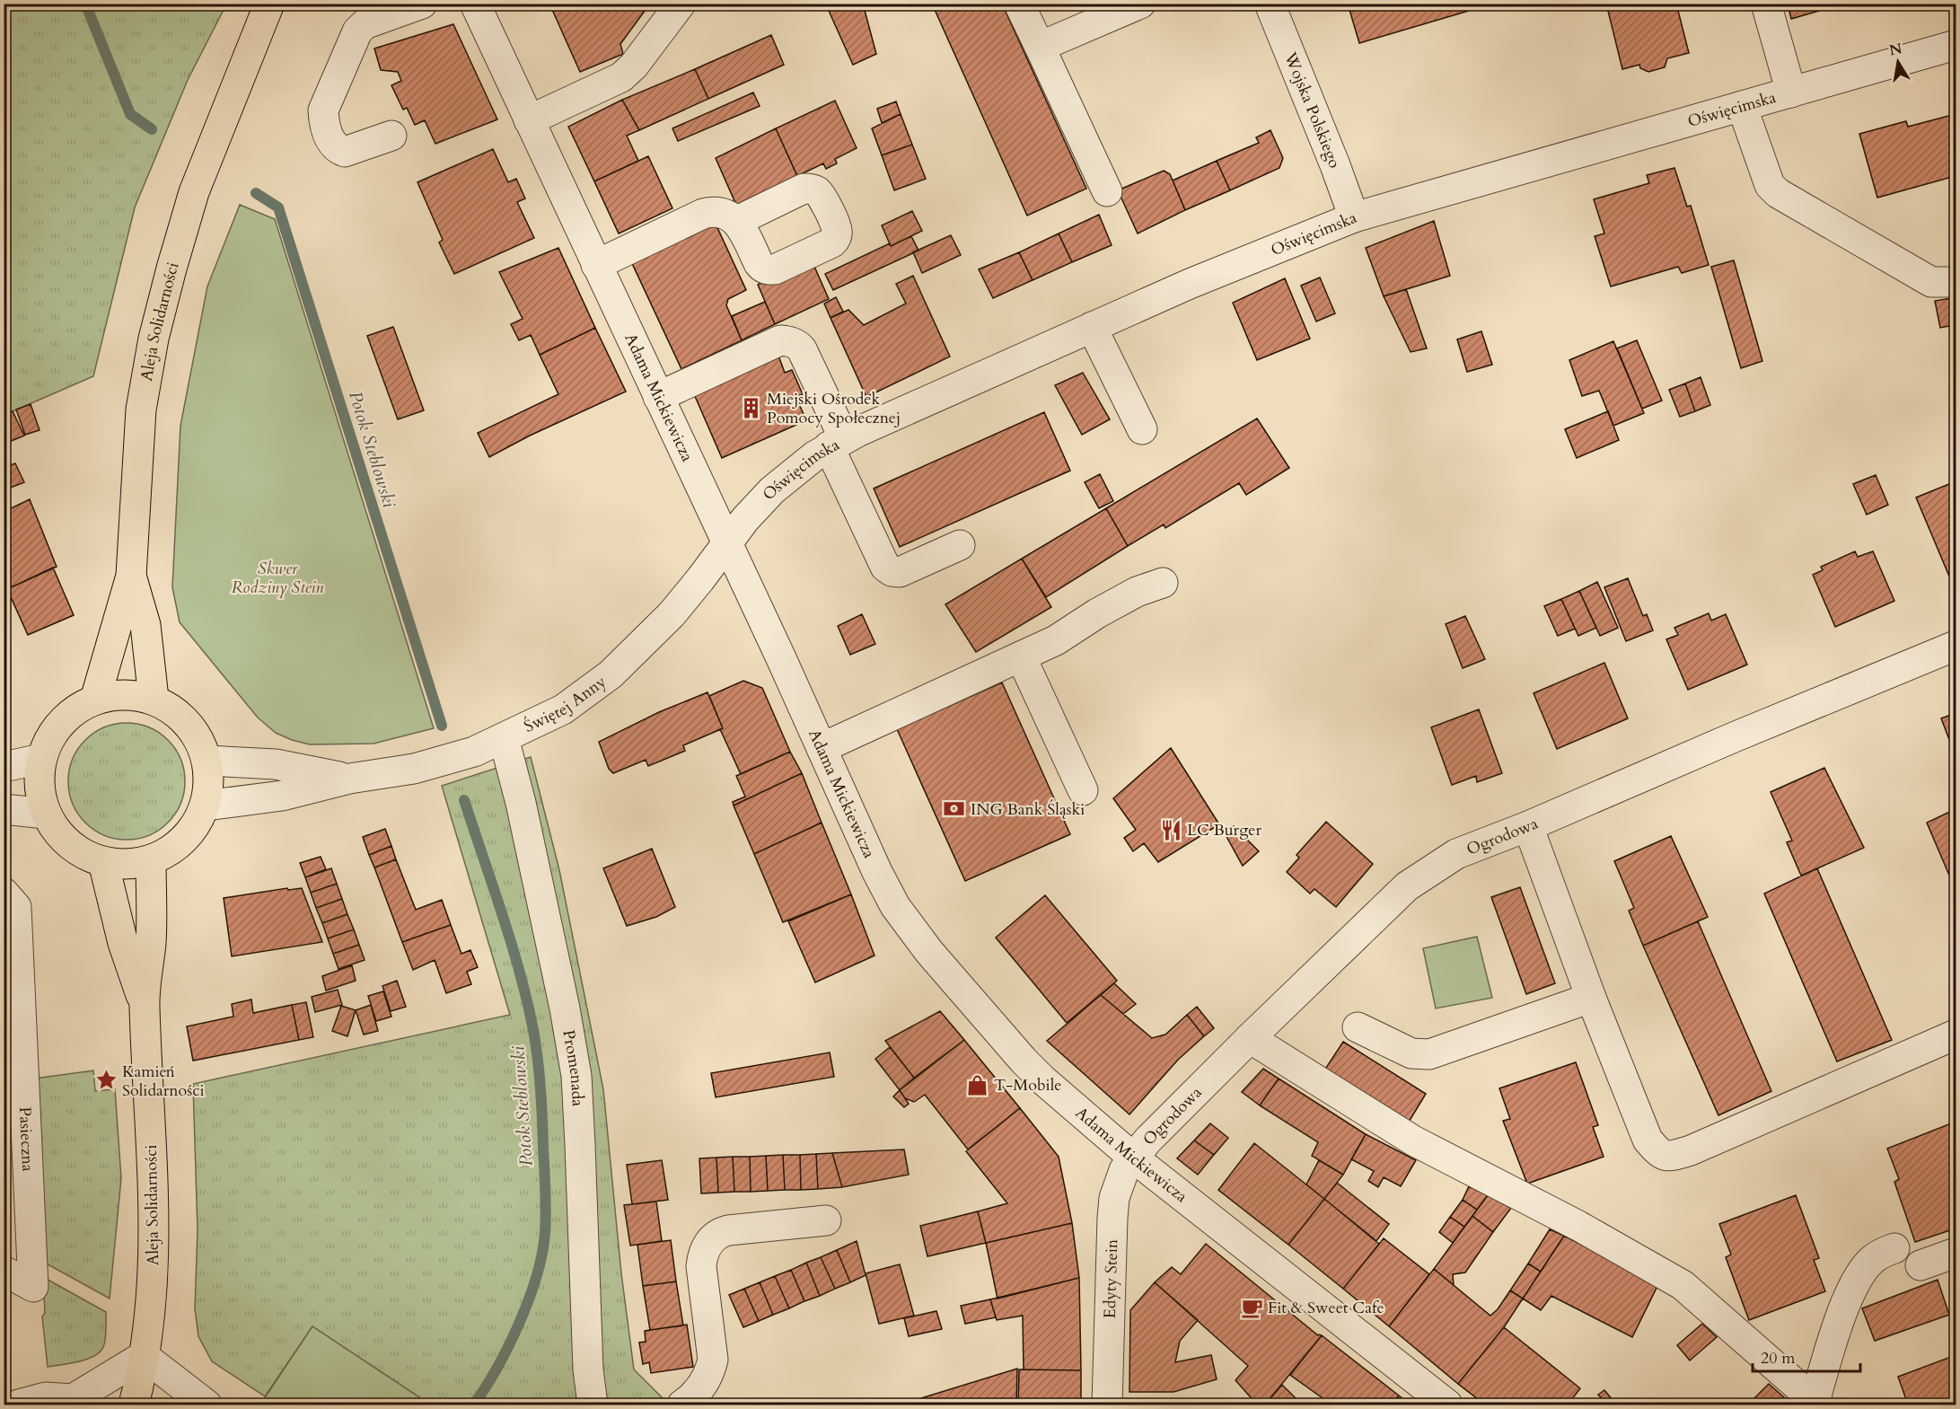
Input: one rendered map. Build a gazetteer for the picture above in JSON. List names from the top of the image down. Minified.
{"streets":{"main road":["Aleja Solidarności"],"street":["Oświęcimska","Wojska Polskiego","Adama Mickiewicza","Świętej Anny","Ogrodowa","Promenada","Pasieczna","Edyty Stein"]},"crossings":[["Oświęcimska","Wojska Polskiego"],["Oświęcimska","Adama Mickiewicza"],["Oświęcimska","Świętej Anny"],["Aleja Solidarności","Świętej Anny"],["Adama Mickiewicza","Świętej Anny"],["Adama Mickiewicza","Ogrodowa"],["Adama Mickiewicza","Edyty Stein"],["Świętej Anny","Promenada"],["Ogrodowa","Edyty Stein"]],"water":["Potok Steblowski"],"parks":["Skwer Rodziny Stein"],"places":{"building":["Miejski Ośrodek Pomocy Społecznej"],"bank":["ING Bank Śląski"],"restaurant":["LC Burger"],"place":["Kamień Solidarności"],"shop":["T-Mobile"],"cafe":["Fit & Sweet Cafe"]},"scale_bar":"20 m","north":"top"}
